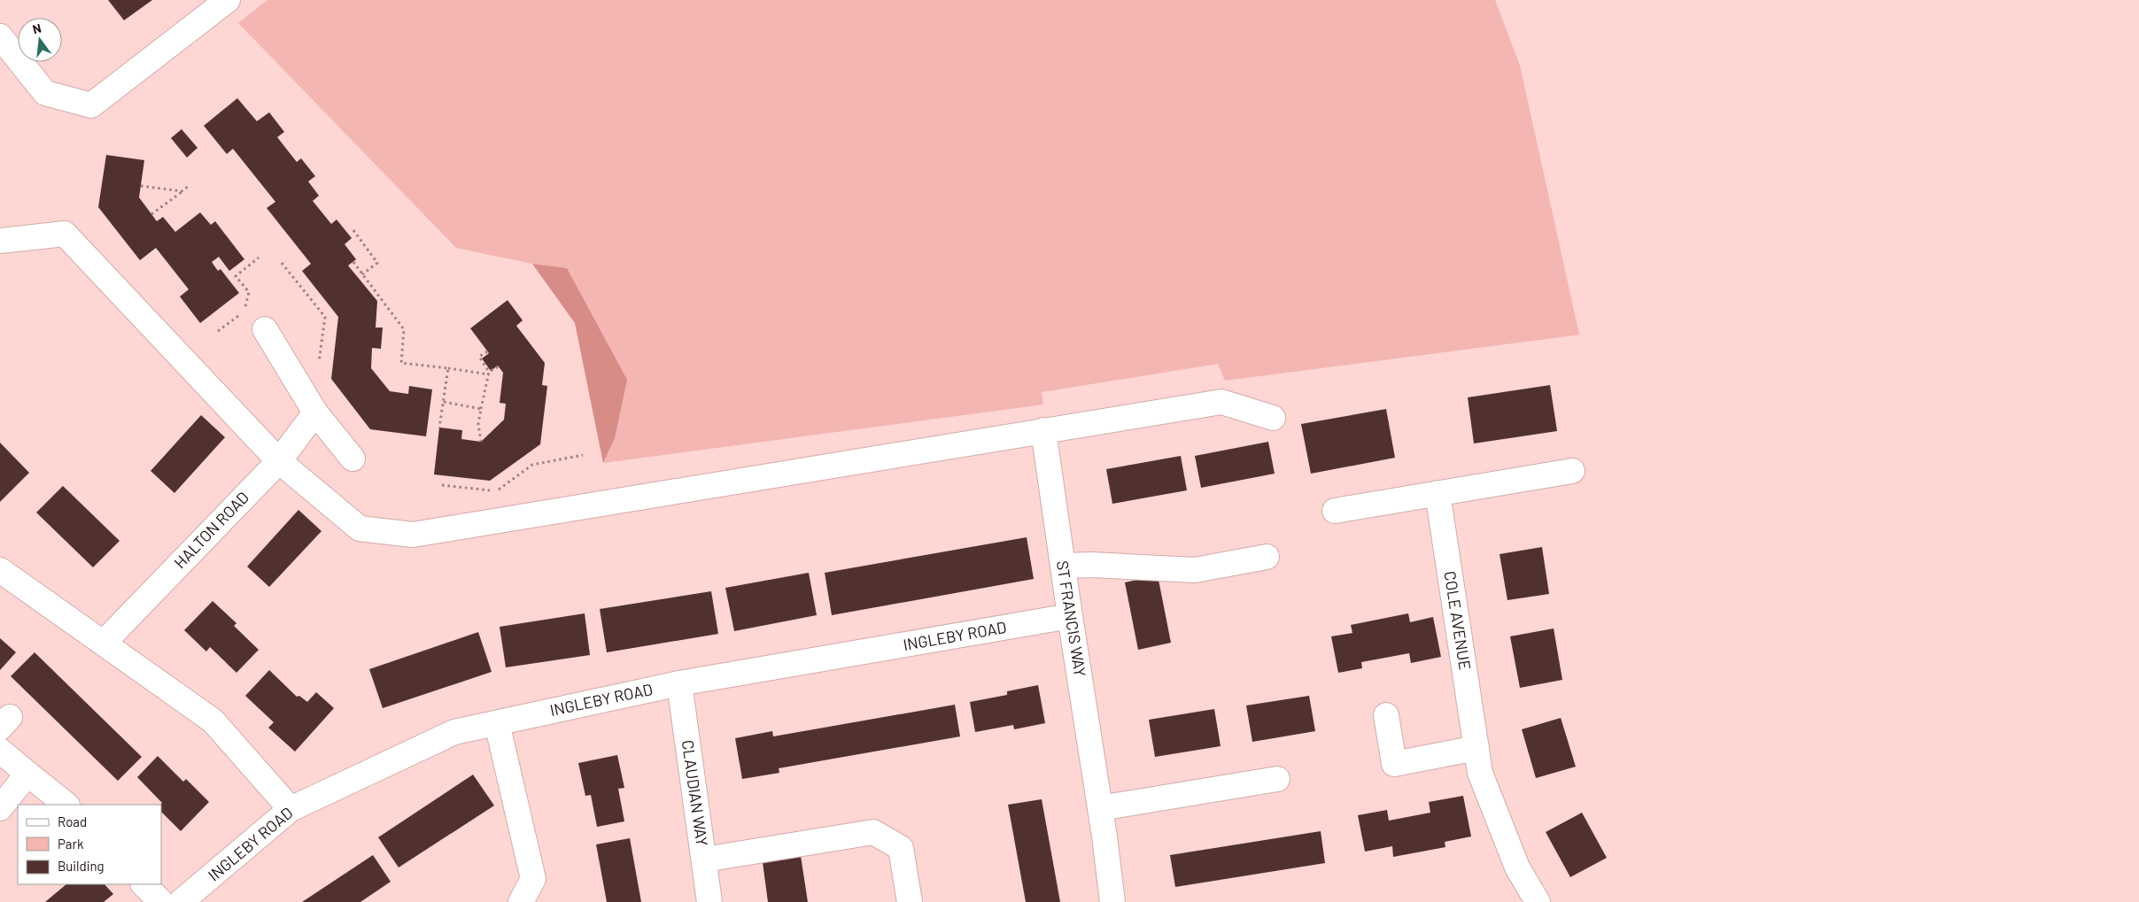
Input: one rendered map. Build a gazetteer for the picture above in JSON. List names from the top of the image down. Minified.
{"streets":{"street":["HALTON ROAD","ST FRANCIS WAY","COLE AVENUE","INGLEBY ROAD","CLAUDIAN WAY"]},"crossings":[["ST FRANCIS WAY","INGLEBY ROAD"],["INGLEBY ROAD","CLAUDIAN WAY"]],"legend":["Road","Park","Building"],"north":"top"}
